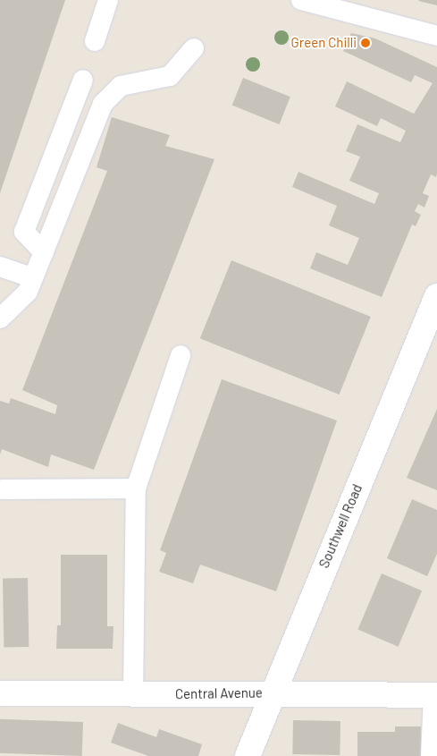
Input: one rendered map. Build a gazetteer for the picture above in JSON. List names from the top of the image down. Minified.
{"streets":{"street":["Southwell Road","Central Avenue"]},"crossings":[["Southwell Road","Central Avenue"]],"places":["Green Chilli"]}
